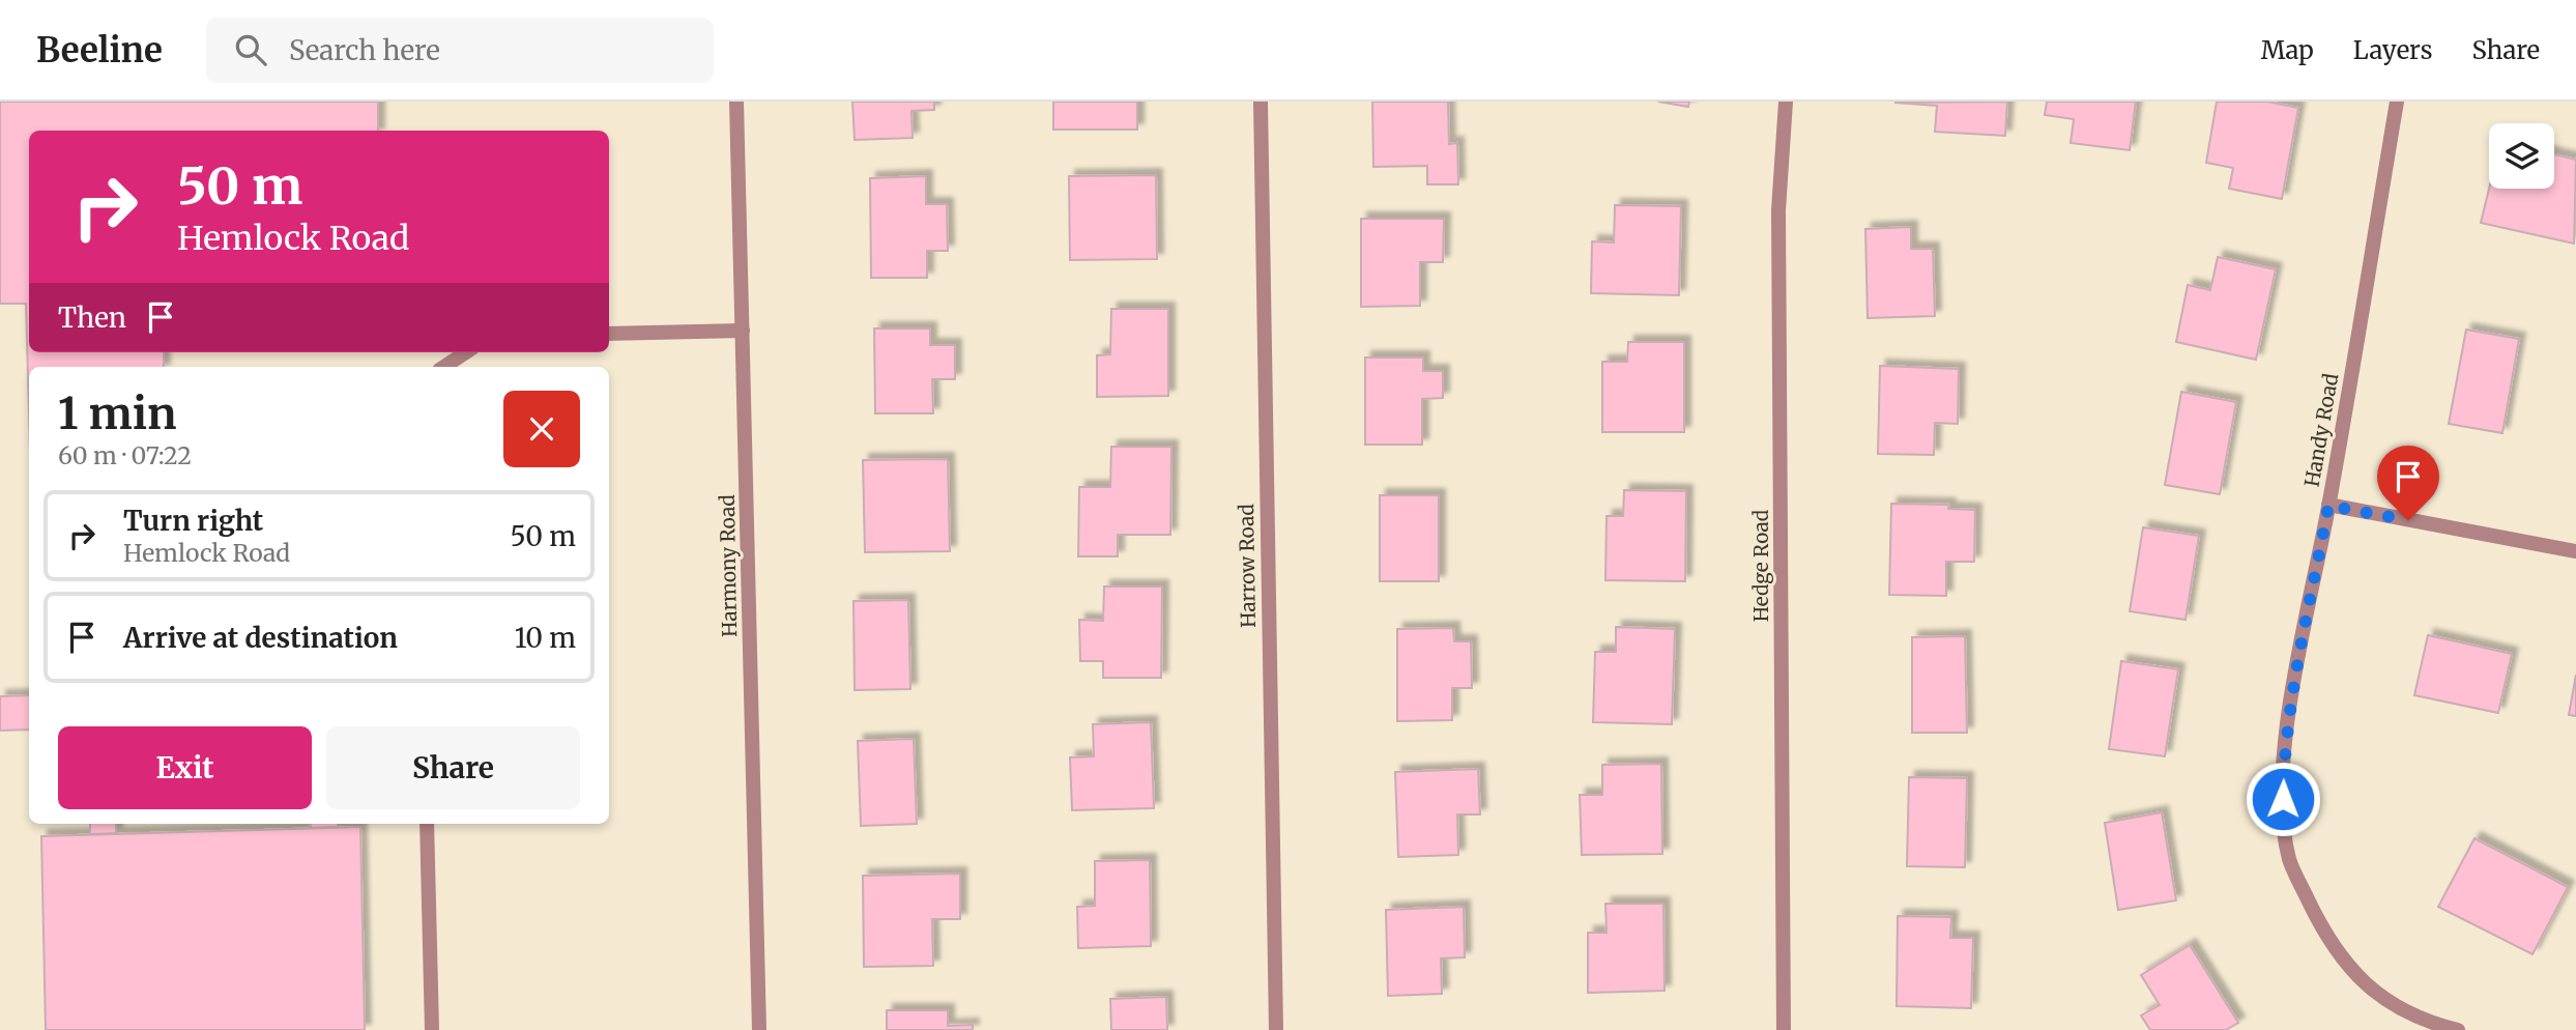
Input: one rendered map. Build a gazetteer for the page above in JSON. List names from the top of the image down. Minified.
{"streets":{"street":["Handy Road","Harmony Road","Harrow Road","Hedge Road"]},"page":{"header":"Beeline","search":"Search here","nav":["Map","Layers","Share"],"turn":["50 m","Hemlock Road"],"then":"Then","heading":["1 min","60 m · 07:22"],"list":[{"name":"Turn right","note":"Hemlock Road","value":"50 m"},{"name":"Arrive at destination","value":"10 m"}],"buttons":["Exit","Share"]}}
